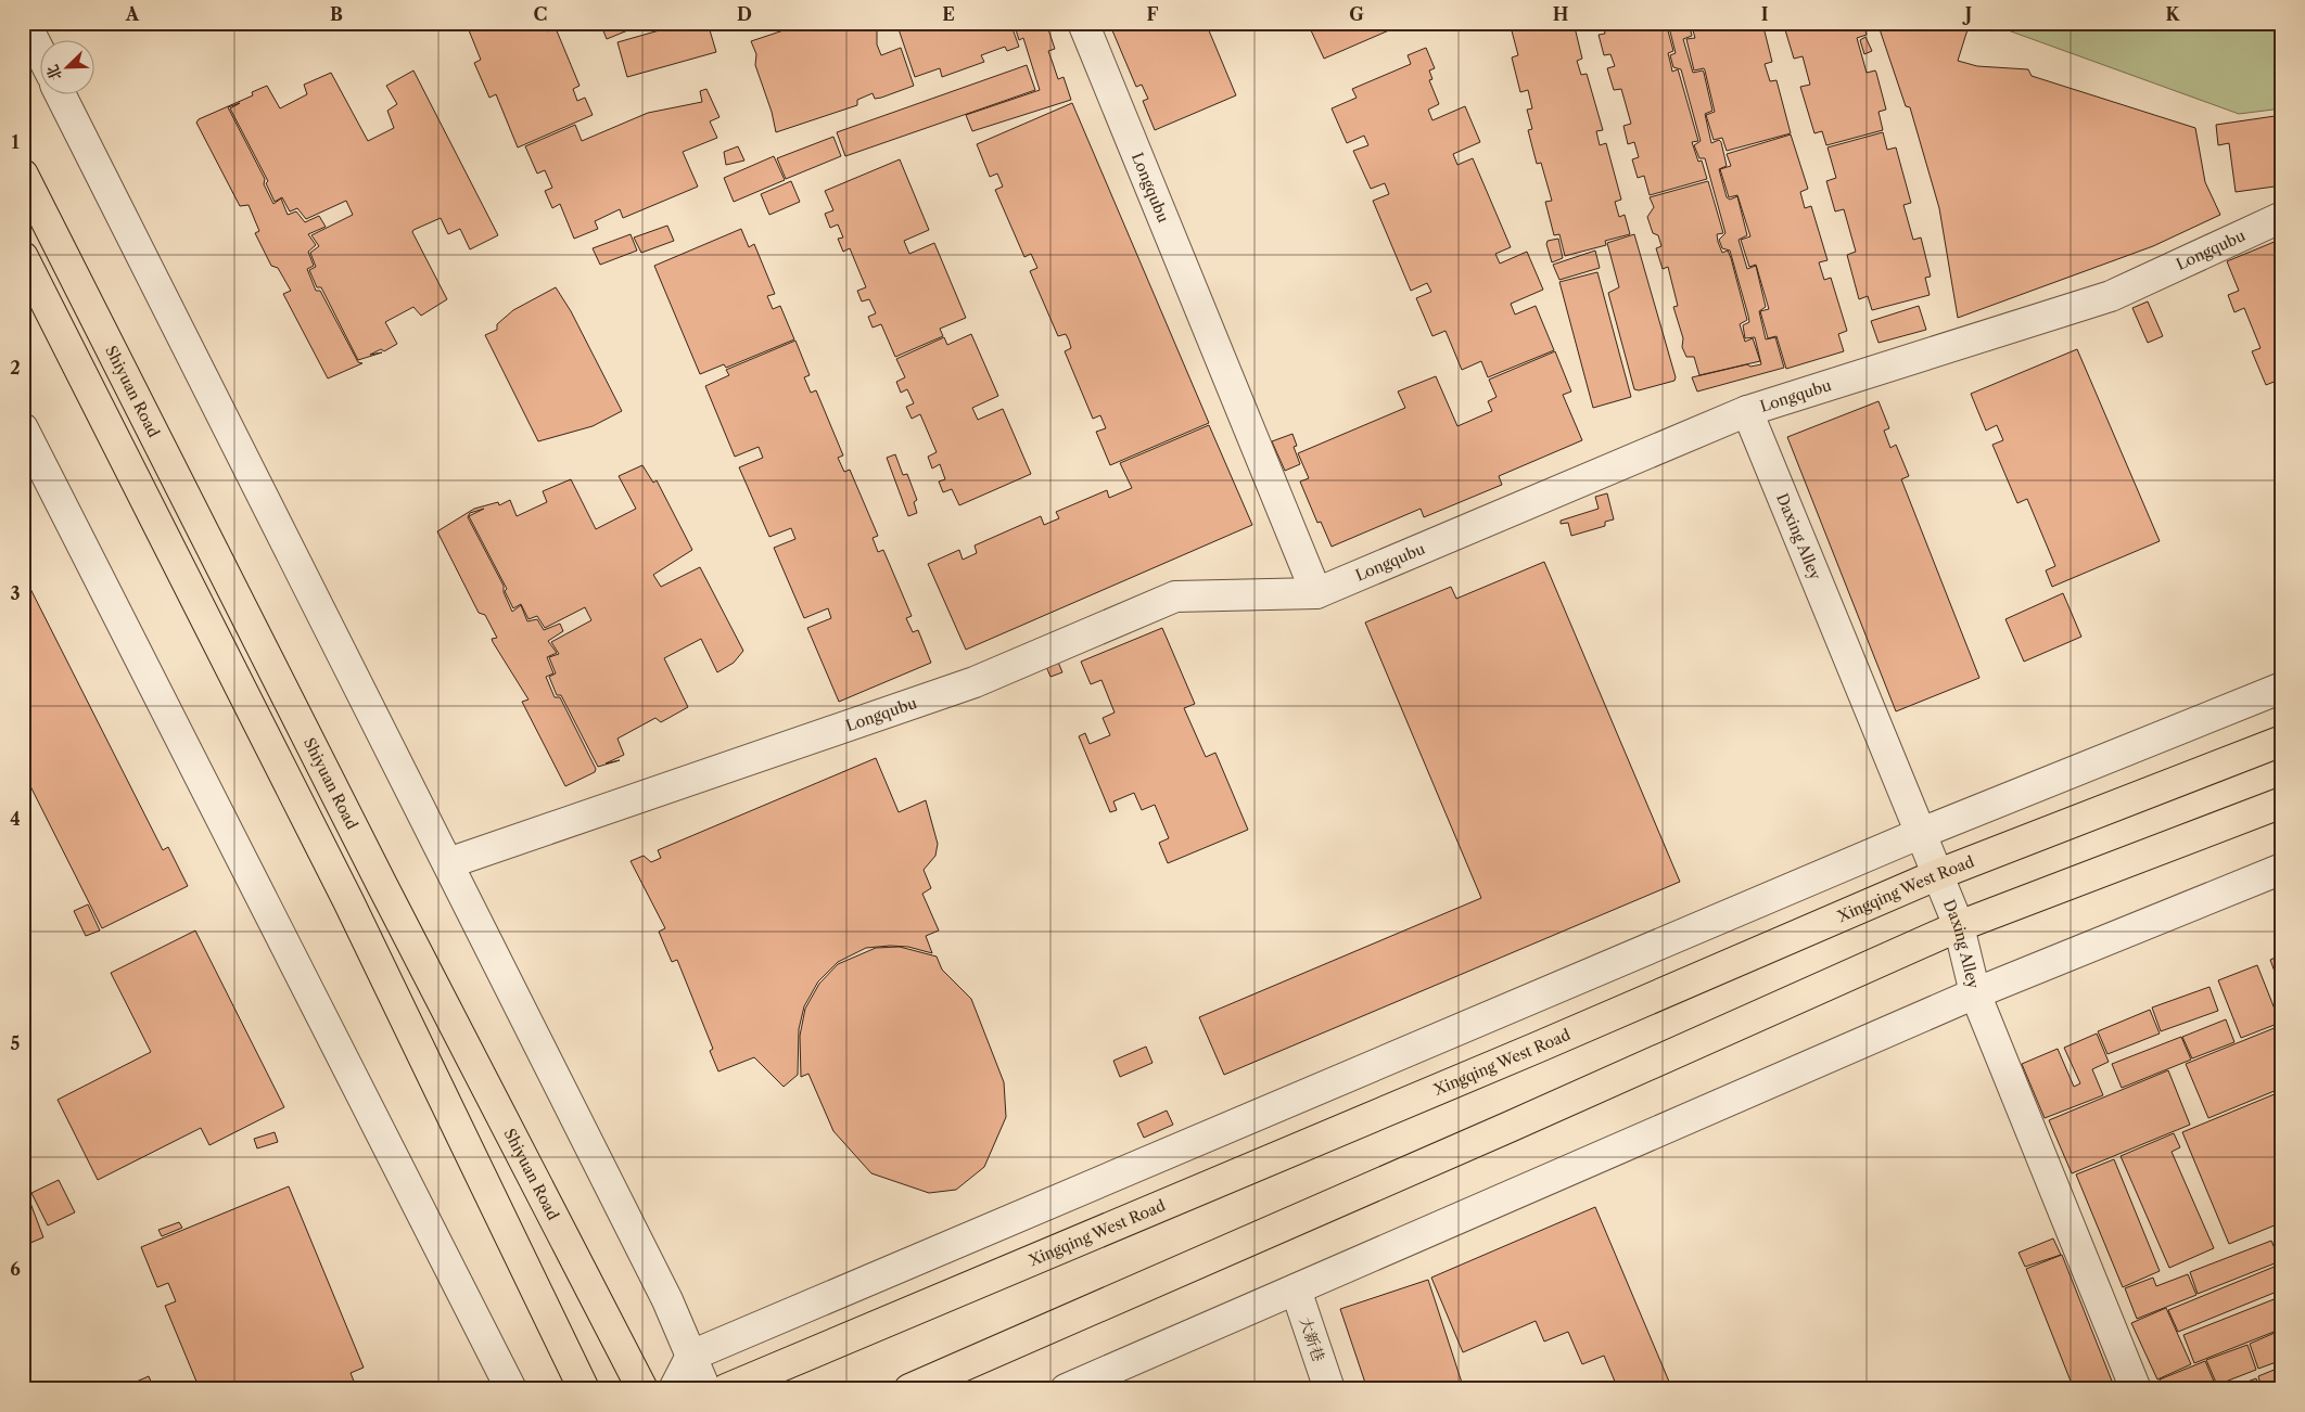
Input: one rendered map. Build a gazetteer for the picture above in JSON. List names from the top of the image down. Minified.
{"streets":{"main road":["Shiyuan Road","Xingqing West Road"],"street":["Longqubu","Daxing Alley","大新巷"]},"crossings":[["Longqubu","Daxing Alley"],["Daxing Alley","Xingqing West Road"]],"north":"bottom left","grid":{"columns":["A","B","C","D","E","F","G","H","I","J","K"],"rows":["1","2","3","4","5","6"]}}
